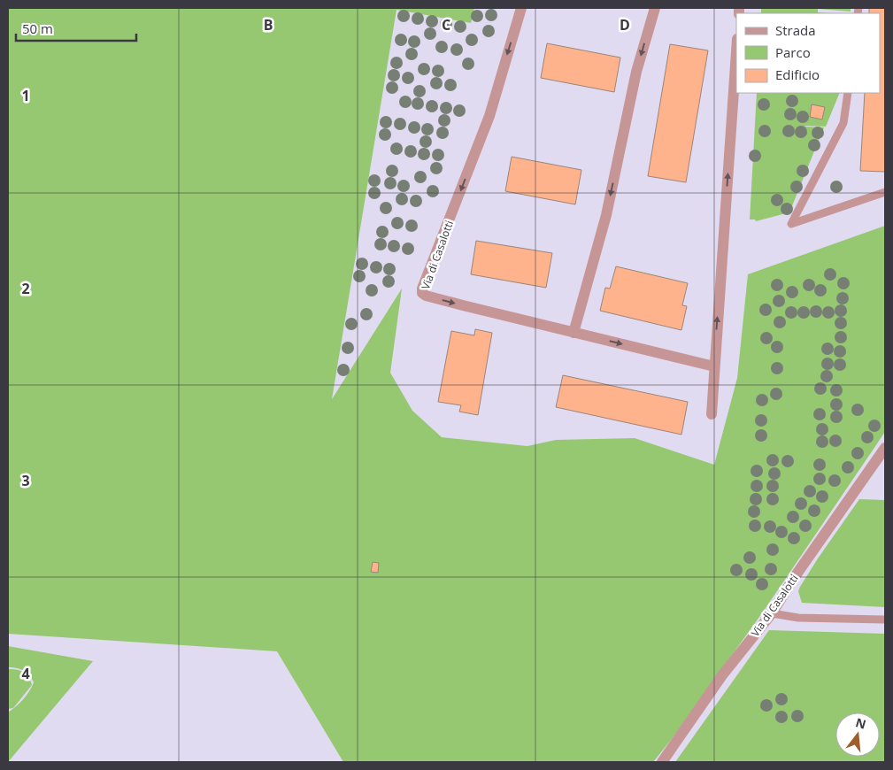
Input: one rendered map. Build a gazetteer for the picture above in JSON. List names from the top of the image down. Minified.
{"streets":{"street":["Via di Casalotti"]},"legend":["Strada","Parco","Edificio"],"scale_bar":"50 m","north":"top","grid":{"columns":["B","C","D"],"rows":["1","2","3","4"]}}
